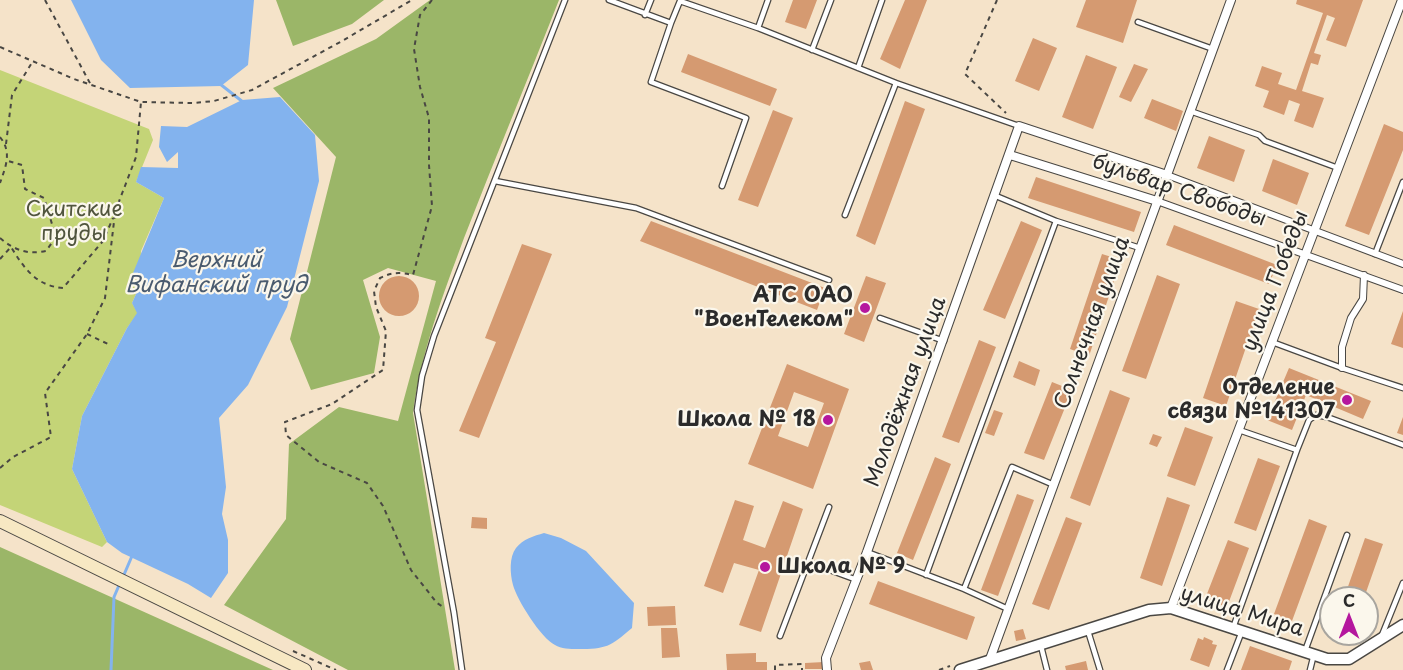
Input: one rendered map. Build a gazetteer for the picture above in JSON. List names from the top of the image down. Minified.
{"streets":{"street":["бульвар Свободы","улица Победы","Солнечная улица","Молодёжная улица","улица Мира"]},"crossings":[["бульвар Свободы","улица Победы"],["бульвар Свободы","Солнечная улица"],["бульвар Свободы","Молодёжная улица"],["улица Победы","улица Мира"],["Солнечная улица","улица Мира"]],"water":["Верхний Вифанский пруд"],"parks":["Скитские пруды"],"places":["АТС ОАО \"ВоенТелеком\"","Отделение связи №141307","Школа № 18","Школа № 9"],"north":"top"}
